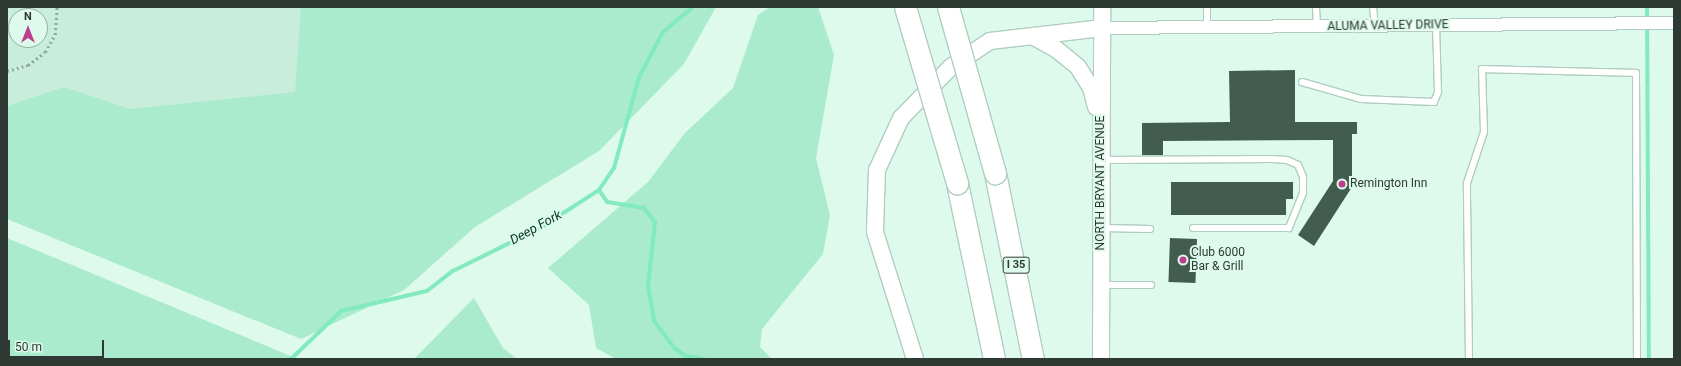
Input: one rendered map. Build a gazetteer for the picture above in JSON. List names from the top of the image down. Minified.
{"streets":{"highway":["I 35"],"main road":["NORTH BRYANT AVENUE"],"street":["ALUMA VALLEY DRIVE"]},"crossings":[["ALUMA VALLEY DRIVE","NORTH BRYANT AVENUE"]],"water":["Deep Fork"],"places":["Remington Inn","Club 6000 Bar & Grill"],"scale_bar":"50 m","north":"top"}
